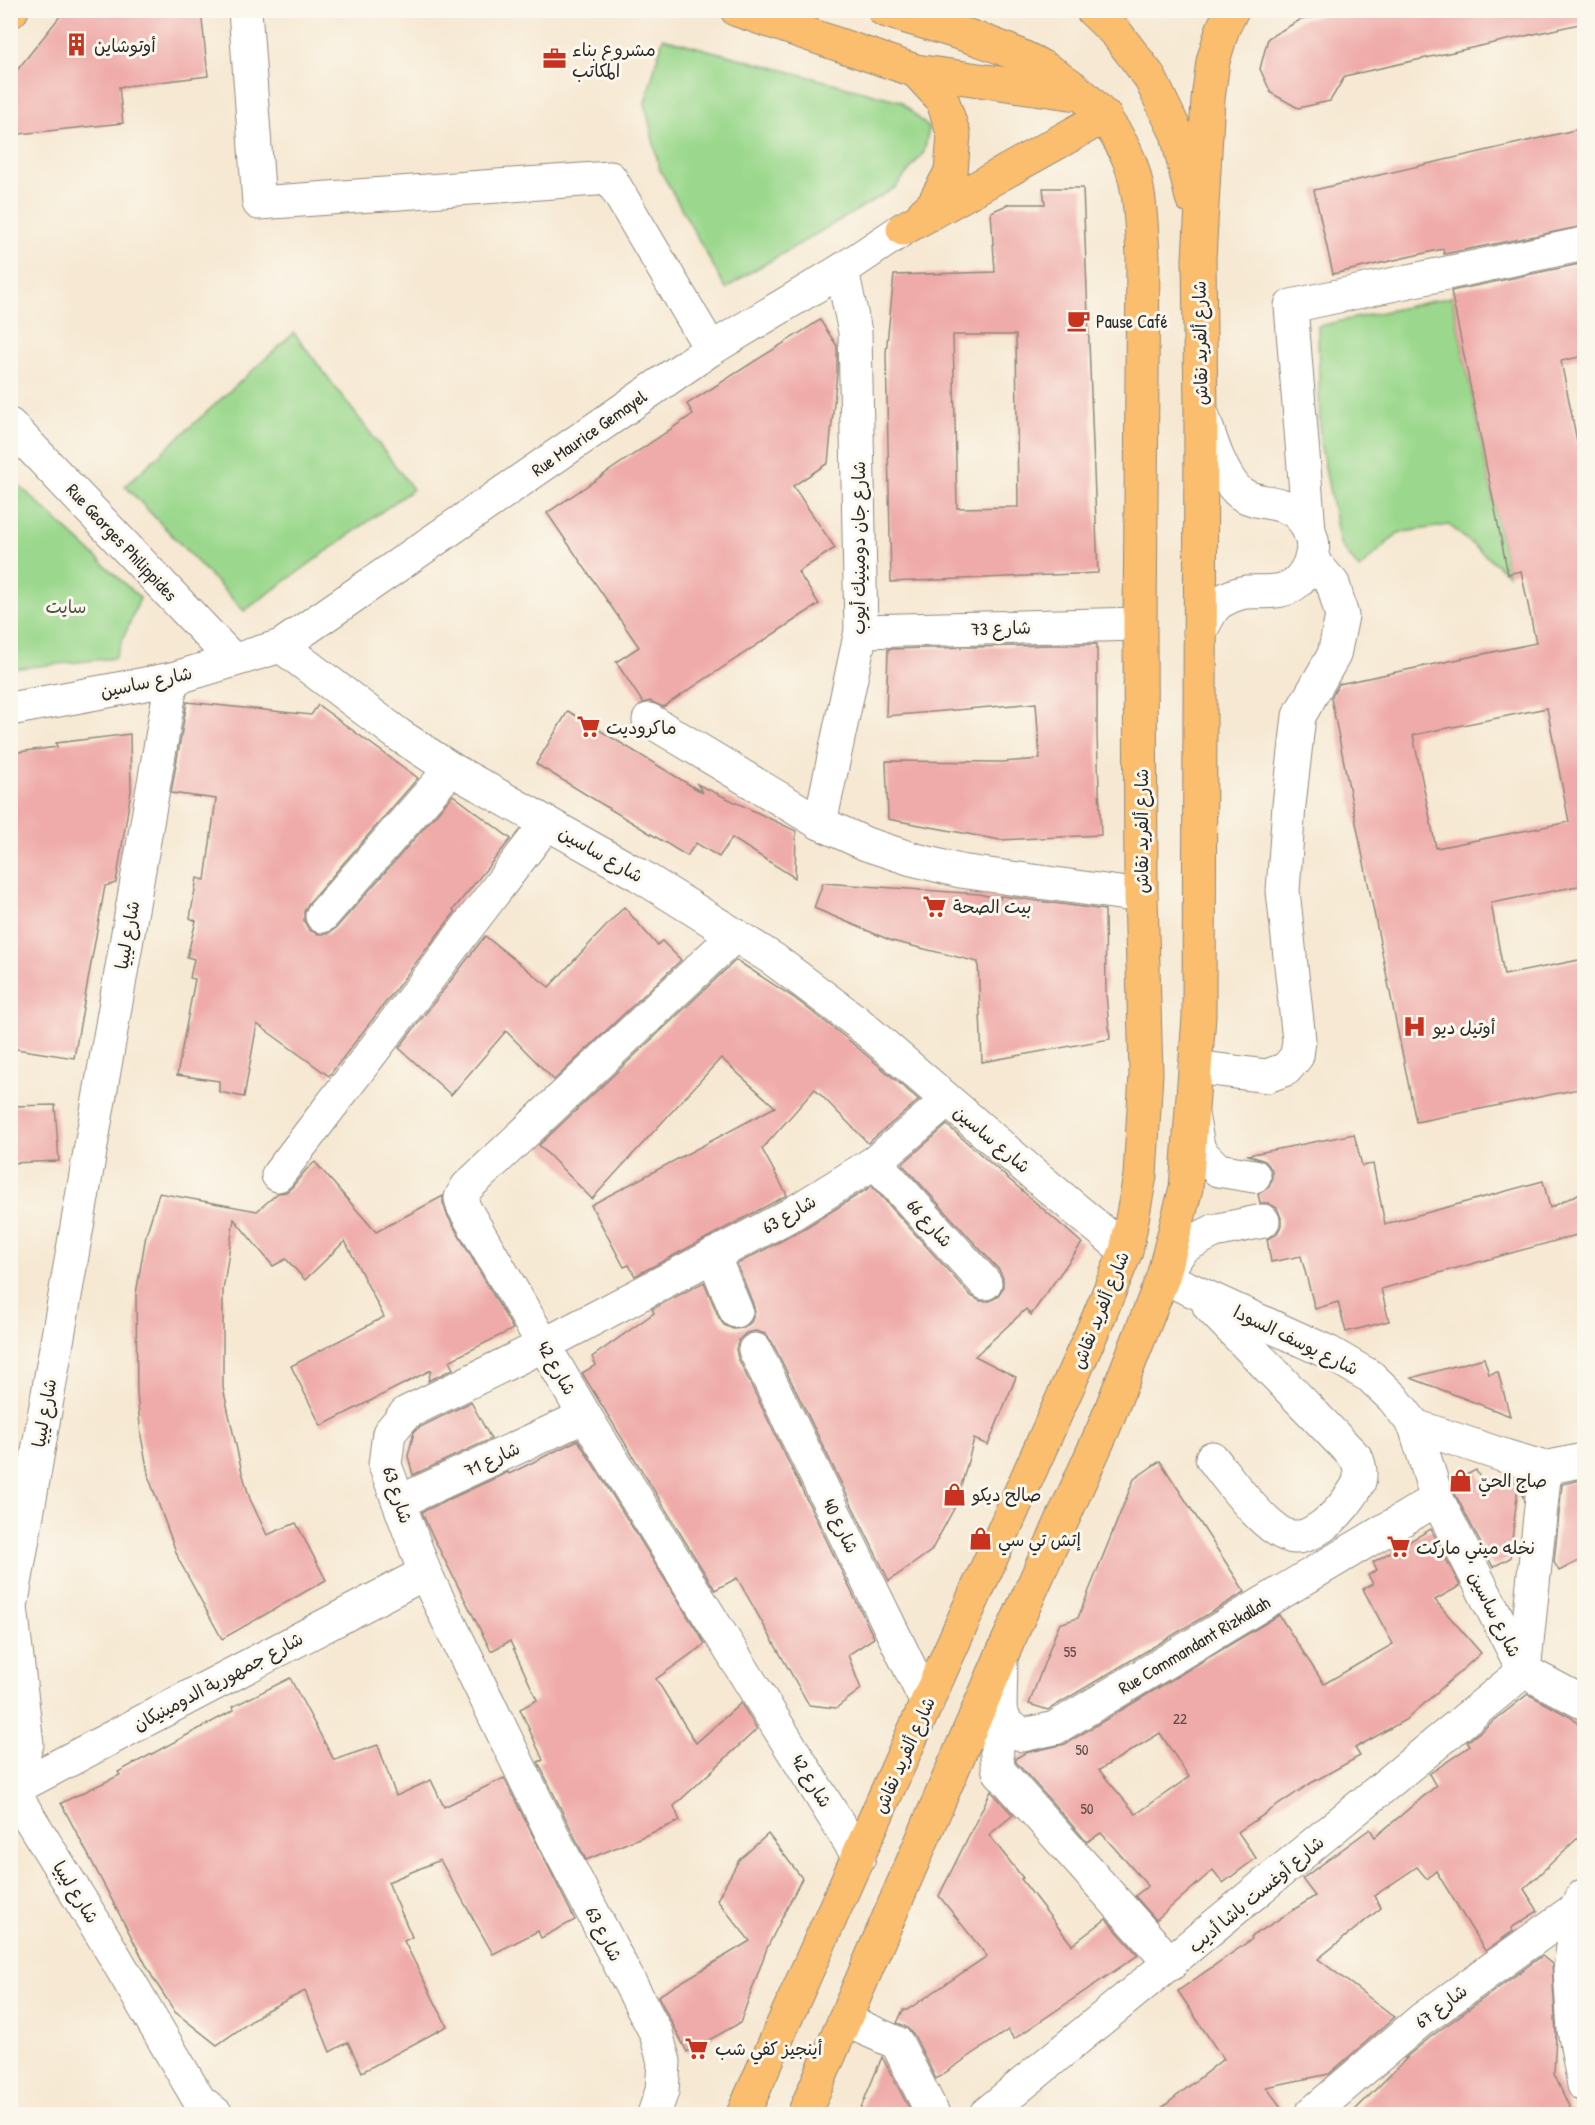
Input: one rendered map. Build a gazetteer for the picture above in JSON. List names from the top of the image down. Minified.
{"streets":{"highway":["شارع ألفريد نقاش"],"street":["Rue Maurice Gemayel","Rue Georges Philippides","شارع جان دومينيك أيوب","شارع 73","شارع ساسين","شارع ليبيا","شارع 63","شارع 66","شارع يوسف السودا","شارع 42","شارع 71","شارع 40","Rue Commandant Rizkallah","شارع جمهورية الدومينيكان","شارع أوغست باشا أديب","شارع 67"]},"crossings":[["شارع ألفريد نقاش","شارع 73"],["شارع ألفريد نقاش","شارع ساسين"],["شارع ألفريد نقاش","شارع يوسف السودا"],["شارع ألفريد نقاش","شارع 42"],["شارع ألفريد نقاش","شارع 40"],["Rue Maurice Gemayel","شارع جان دومينيك أيوب"],["Rue Maurice Gemayel","شارع ساسين"],["Rue Georges Philippides","شارع ساسين"],["شارع جان دومينيك أيوب","شارع 73"],["شارع ساسين","شارع ليبيا"],["شارع ساسين","شارع 63"],["شارع ساسين","شارع يوسف السودا"],["شارع ساسين","شارع 42"],["شارع ساسين","Rue Commandant Rizkallah"],["شارع ساسين","شارع أوغست باشا أديب"],["شارع ليبيا","شارع جمهورية الدومينيكان"],["شارع 63","شارع 66"],["شارع 63","شارع 42"],["شارع 63","شارع 71"],["شارع 63","شارع جمهورية الدومينيكان"],["شارع 42","شارع 71"]],"parks":["سايت"],"places":{"building":["أوتوشاين"],"office":["مشروع بناء المكاتب"],"cafe":["Pause Café"],"supermarket":["ماكروديت","بيت الصحة","نخله ميني ماركت","أينجيز كفي شب"],"hospital":["أوتيل ديو"],"shop":["صاج الحيّ","صالح ديكو","إتش تي سي"]},"house_numbers":["55","22","50","50"]}
